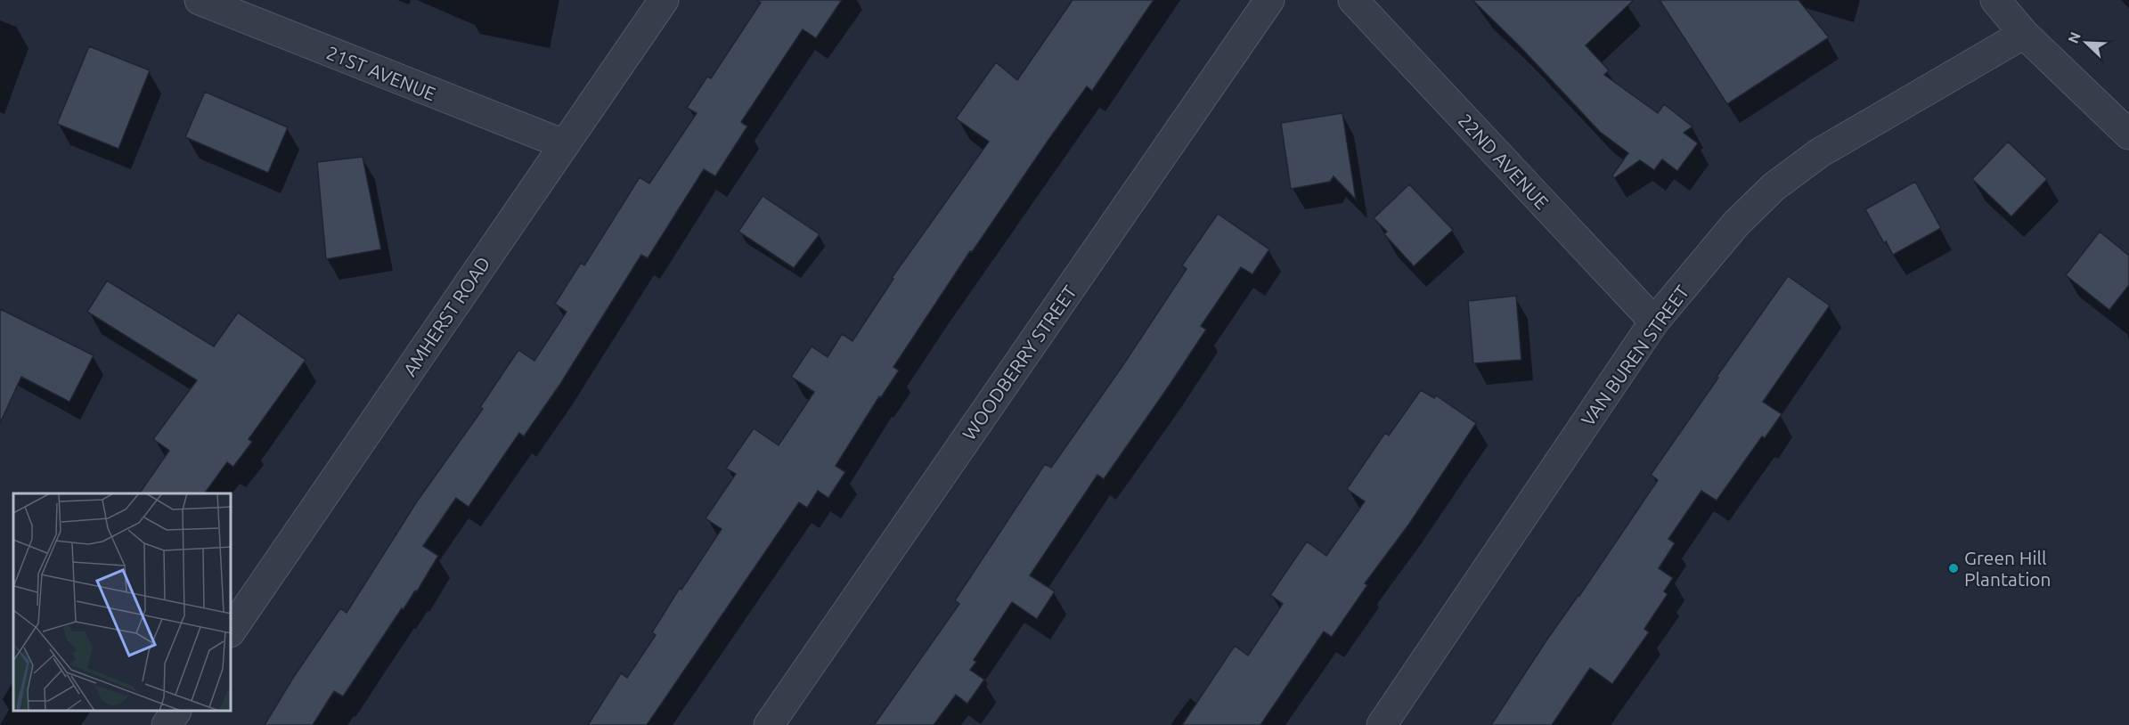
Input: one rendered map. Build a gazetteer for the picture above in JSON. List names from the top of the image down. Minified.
{"streets":{"street":["21ST AVENUE","22ND AVENUE","AMHERST ROAD","VAN BUREN STREET","WOODBERRY STREET"]},"crossings":[["21ST AVENUE","AMHERST ROAD"],["22ND AVENUE","VAN BUREN STREET"]],"places":["Green Hill Plantation"],"north":"top left"}
